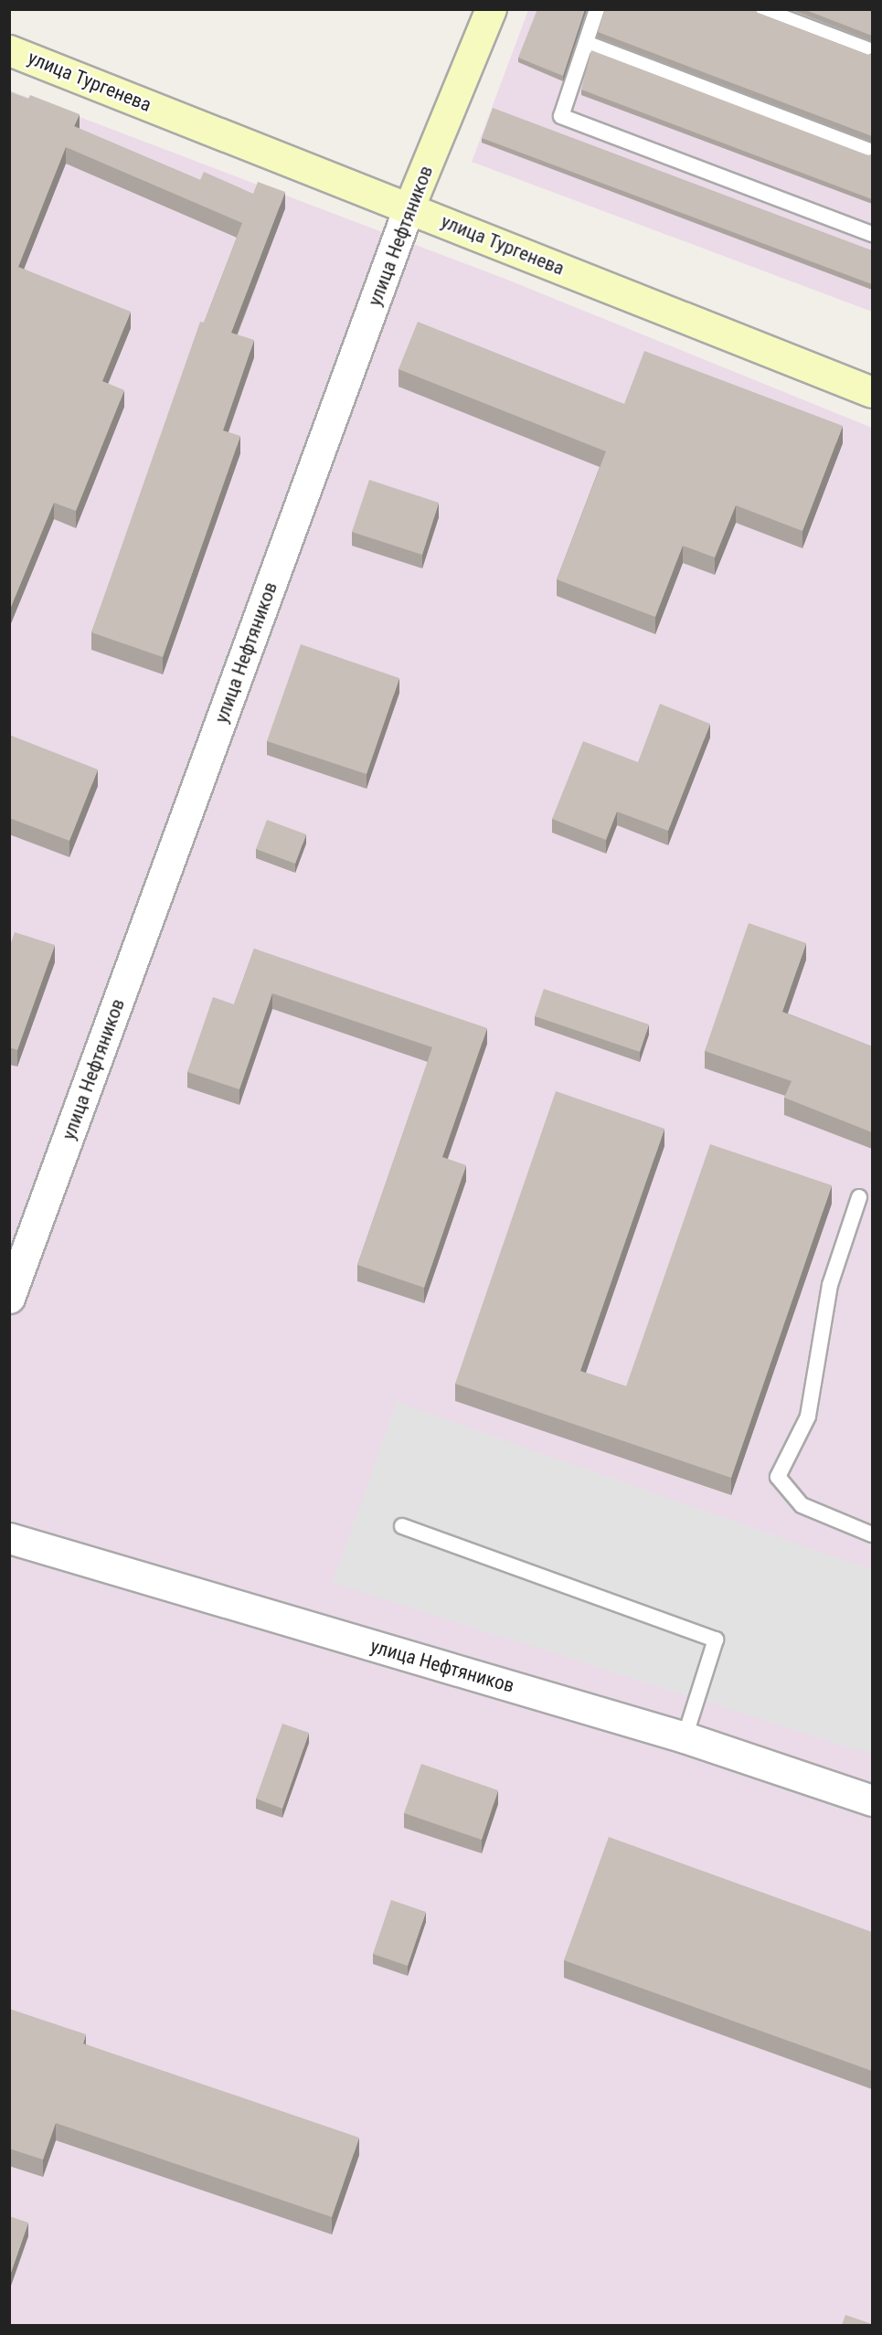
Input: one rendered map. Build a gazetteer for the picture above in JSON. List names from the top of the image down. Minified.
{"streets":{"street":["улица Тургенева","улица Нефтяников"]},"crossings":[["улица Тургенева","улица Нефтяников"]]}
